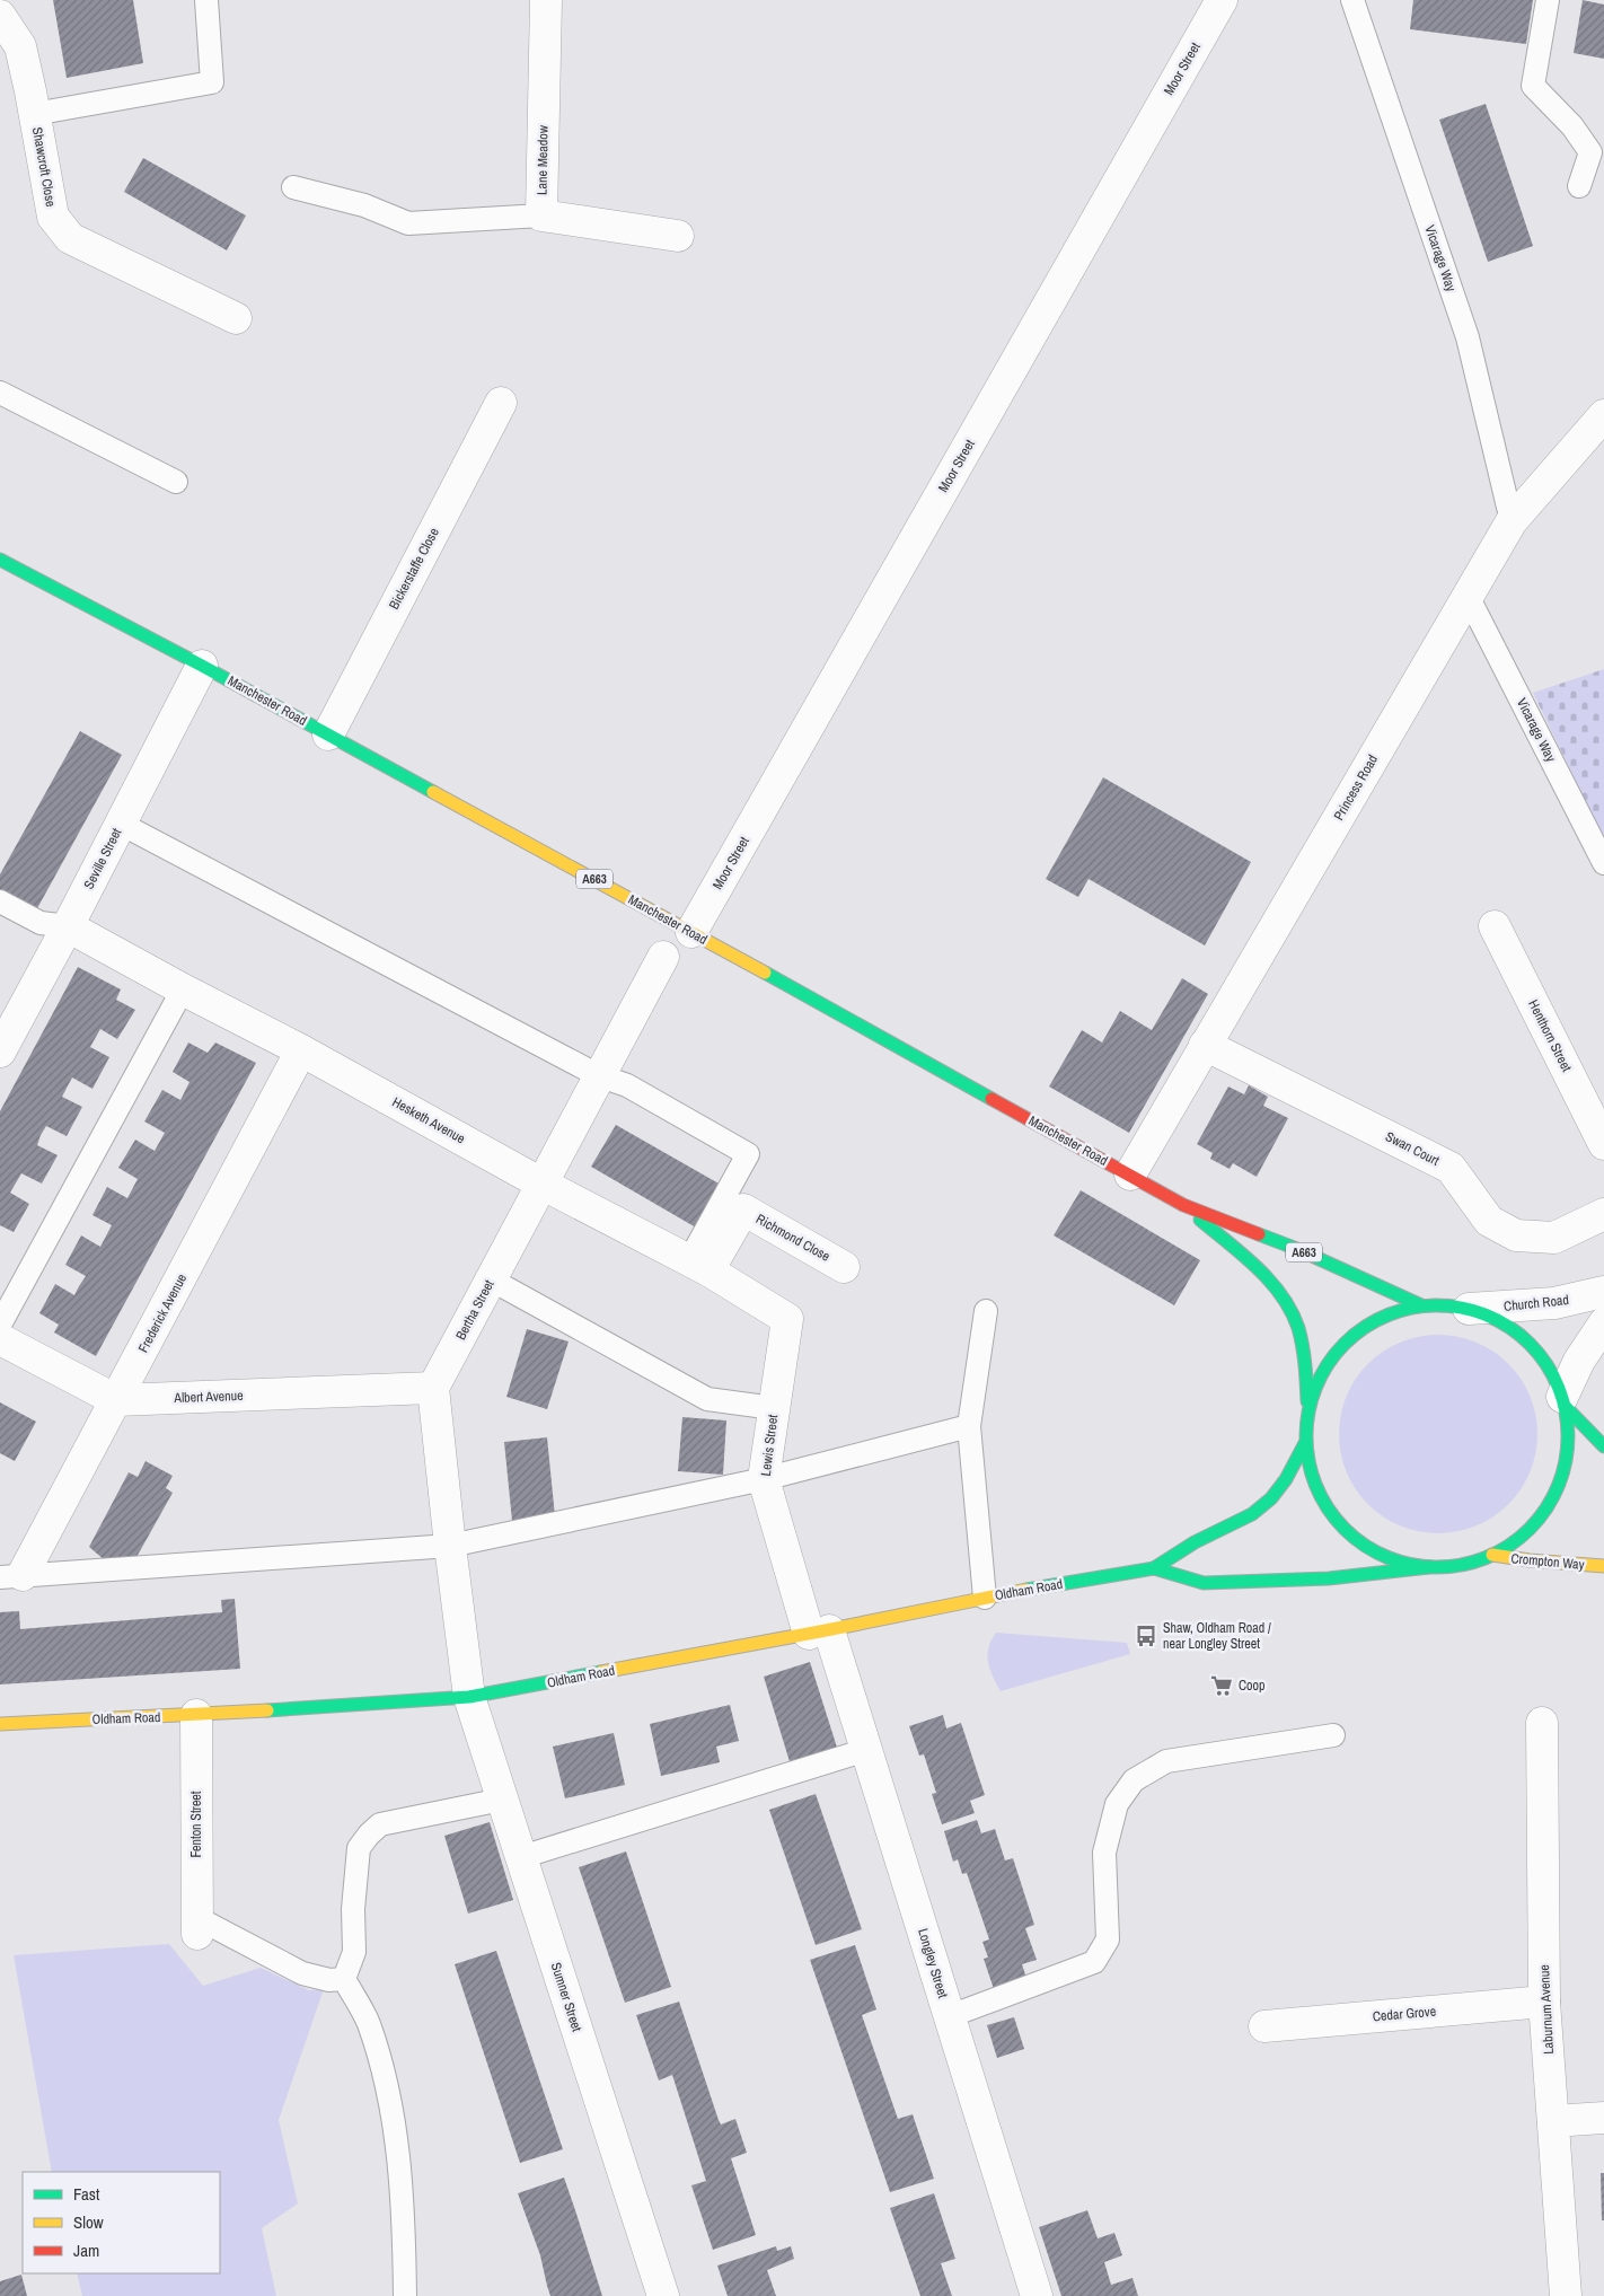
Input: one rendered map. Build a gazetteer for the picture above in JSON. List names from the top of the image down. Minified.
{"streets":{"main road":["Manchester Road","A663","Crompton Way","Oldham Road"],"street":["Moor Street","Lane Meadow","Shawcroft Close","Bickerstaffe Close","Princess Road","Seville Street","Henthorn Street","Hesketh Avenue","Swan Court","Richmond Close","Church Road","Bertha Street","Frederick Avenue","Albert Avenue","Lewis Street","Fenton Street","Longley Street","Sumner Street","Laburnum Avenue","Cedar Grove"],"lane":["Vicarage Way"]},"crossings":[["Moor Street","Manchester Road"],["Vicarage Way","Princess Road"],["Bickerstaffe Close","Manchester Road"],["Manchester Road","Princess Road"],["Manchester Road","Seville Street"],["Manchester Road","A663"],["Princess Road","Swan Court"],["Seville Street","Hesketh Avenue"],["A663","Church Road"],["A663","Crompton Way"],["A663","Oldham Road"],["Hesketh Avenue","Richmond Close"],["Hesketh Avenue","Bertha Street"],["Hesketh Avenue","Frederick Avenue"],["Hesketh Avenue","Lewis Street"],["Bertha Street","Albert Avenue"],["Frederick Avenue","Albert Avenue"],["Lewis Street","Oldham Road"],["Lewis Street","Longley Street"],["Oldham Road","Fenton Street"],["Oldham Road","Longley Street"],["Oldham Road","Sumner Street"],["Laburnum Avenue","Cedar Grove"]],"places":{"bus stop":["Shaw, Oldham Road / near Longley Street"],"supermarket":["Coop"]},"legend":["Fast","Slow","Jam"]}
